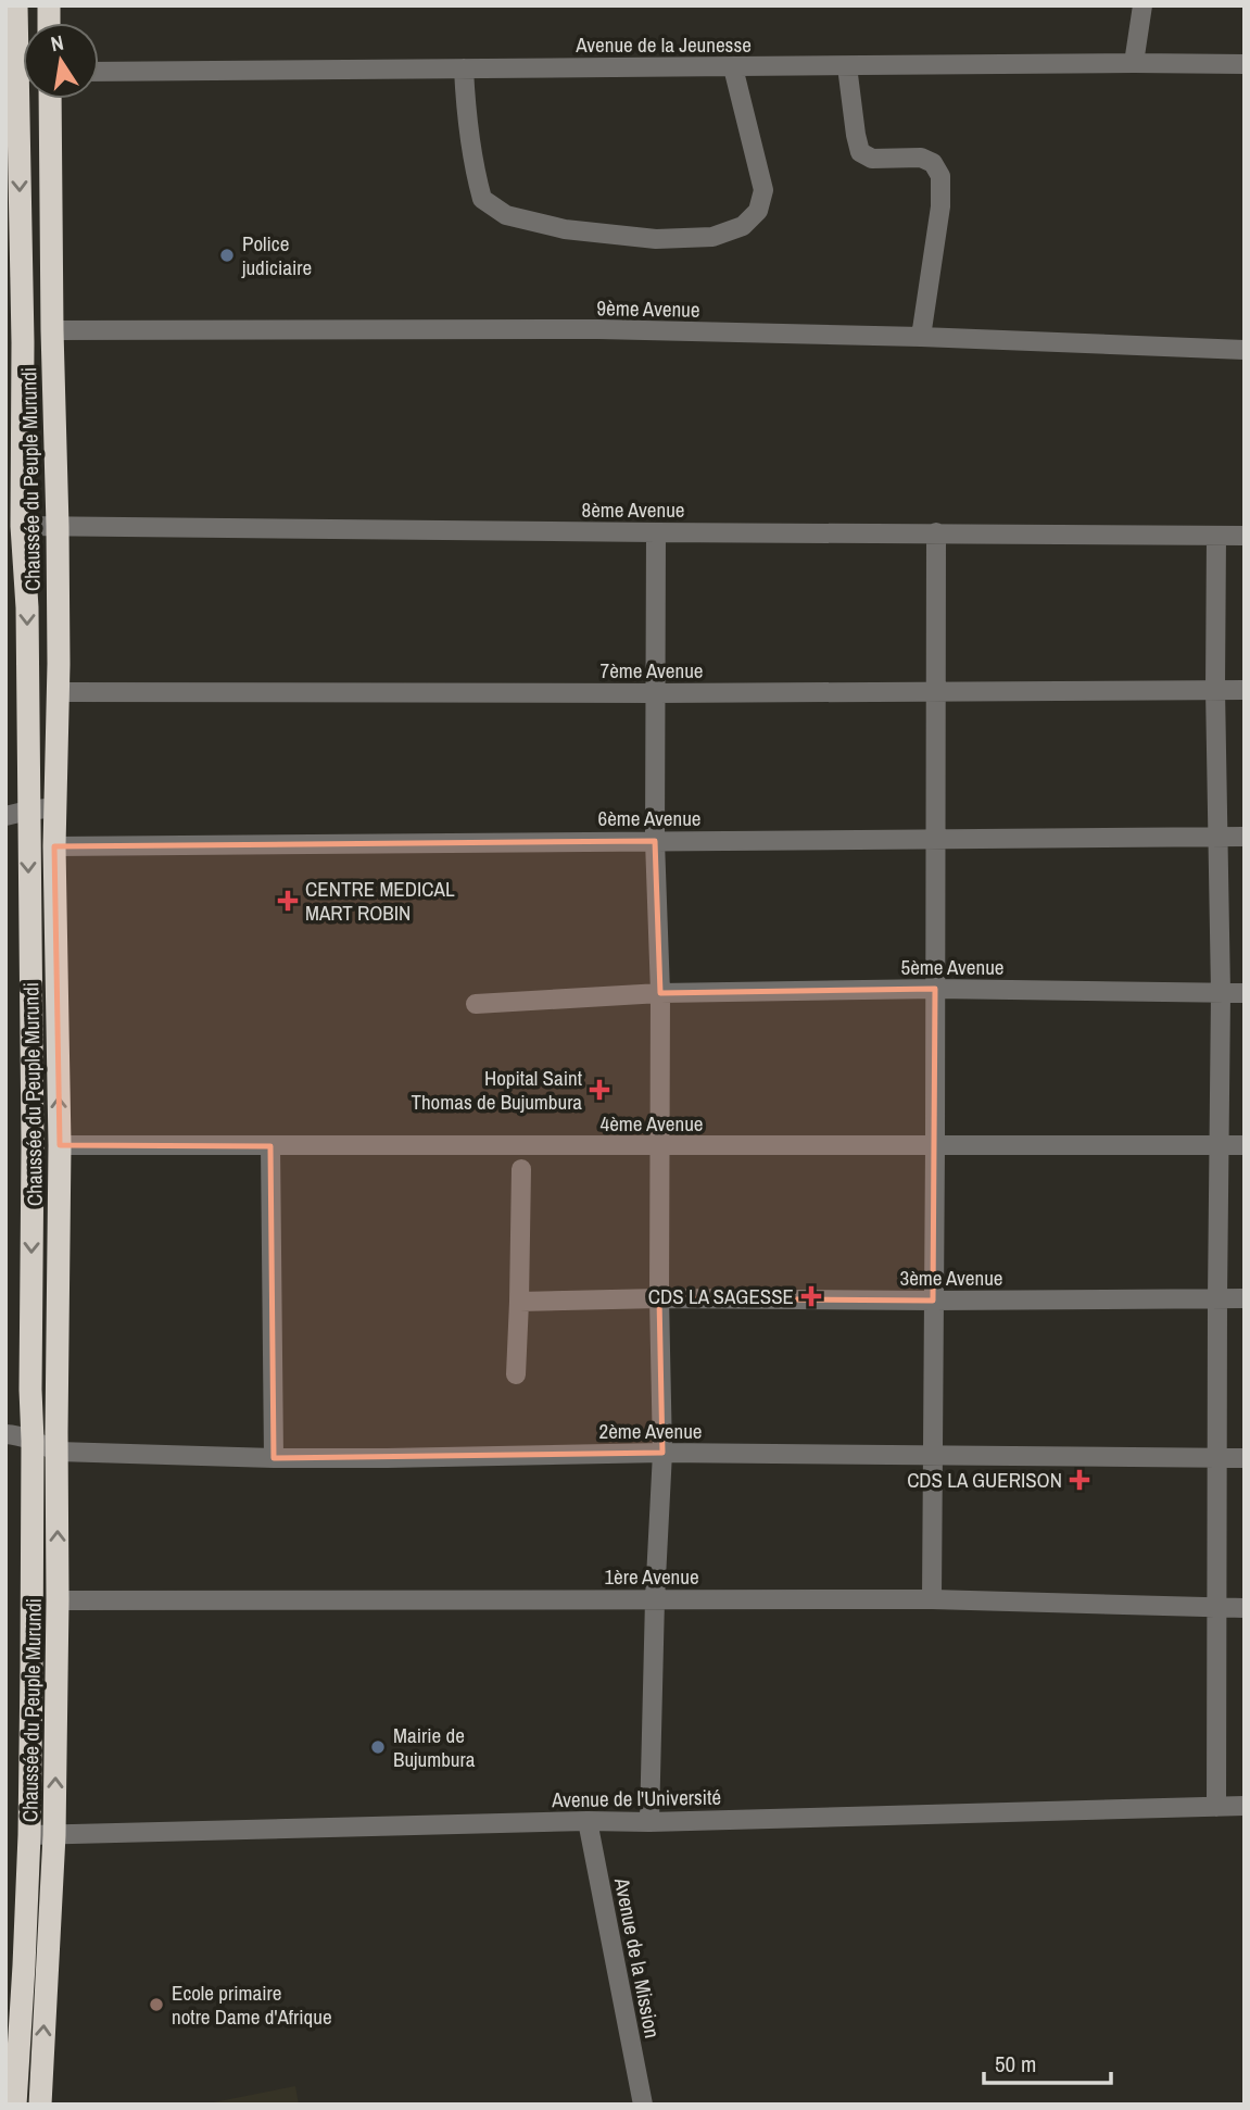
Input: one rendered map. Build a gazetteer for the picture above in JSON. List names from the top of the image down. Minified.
{"streets":{"highway":["Chaussée du Peuple Murundi"],"street":["Avenue de la Jeunesse","9ème Avenue","8ème Avenue","7ème Avenue","6ème Avenue","5ème Avenue","4ème Avenue","3ème Avenue","2ème Avenue","1ère Avenue","Avenue de l'Université","Avenue de la Mission"]},"crossings":[["9ème Avenue","Chaussée du Peuple Murundi"],["Chaussée du Peuple Murundi","8ème Avenue"],["Chaussée du Peuple Murundi","7ème Avenue"],["Chaussée du Peuple Murundi","6ème Avenue"],["Chaussée du Peuple Murundi","4ème Avenue"],["Chaussée du Peuple Murundi","2ème Avenue"],["Chaussée du Peuple Murundi","1ère Avenue"],["Chaussée du Peuple Murundi","Avenue de l'Université"],["Avenue de l'Université","Avenue de la Mission"]],"places":{"other":["Police judiciaire","Mairie de Bujumbura","Ecole primaire notre Dame d'Afrique"],"health":["CENTRE MEDICAL MART ROBIN","Hopital Saint Thomas de Bujumbura","CDS LA SAGESSE","CDS LA GUERISON"]},"scale_bar":"50 m","north":"top"}
